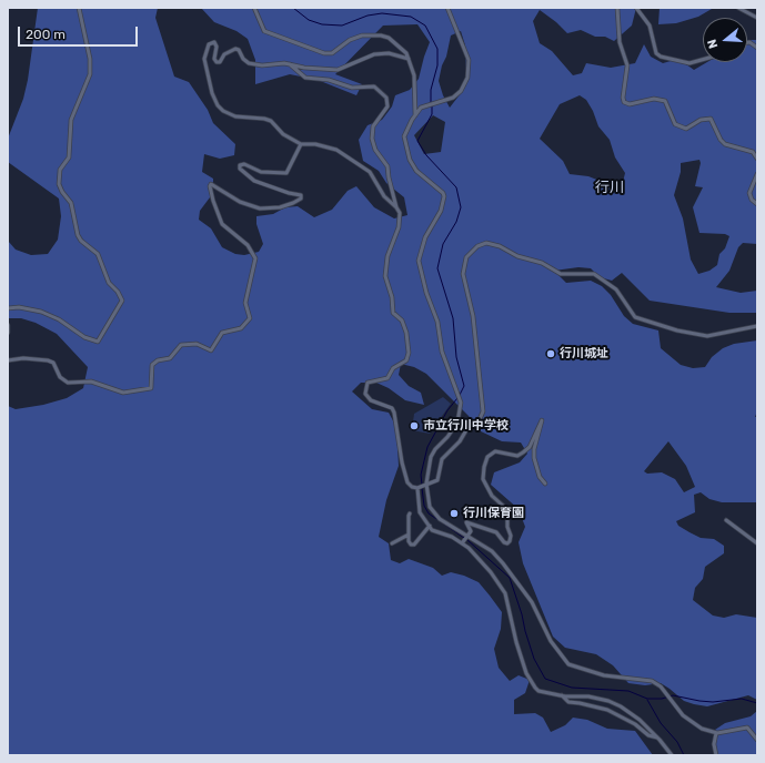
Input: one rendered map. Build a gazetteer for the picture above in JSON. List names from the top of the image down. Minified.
{"districts":["行川"],"places":["行川城址","市立行川中学校","行川保育園"],"scale_bar":"200 m","north":"left"}
